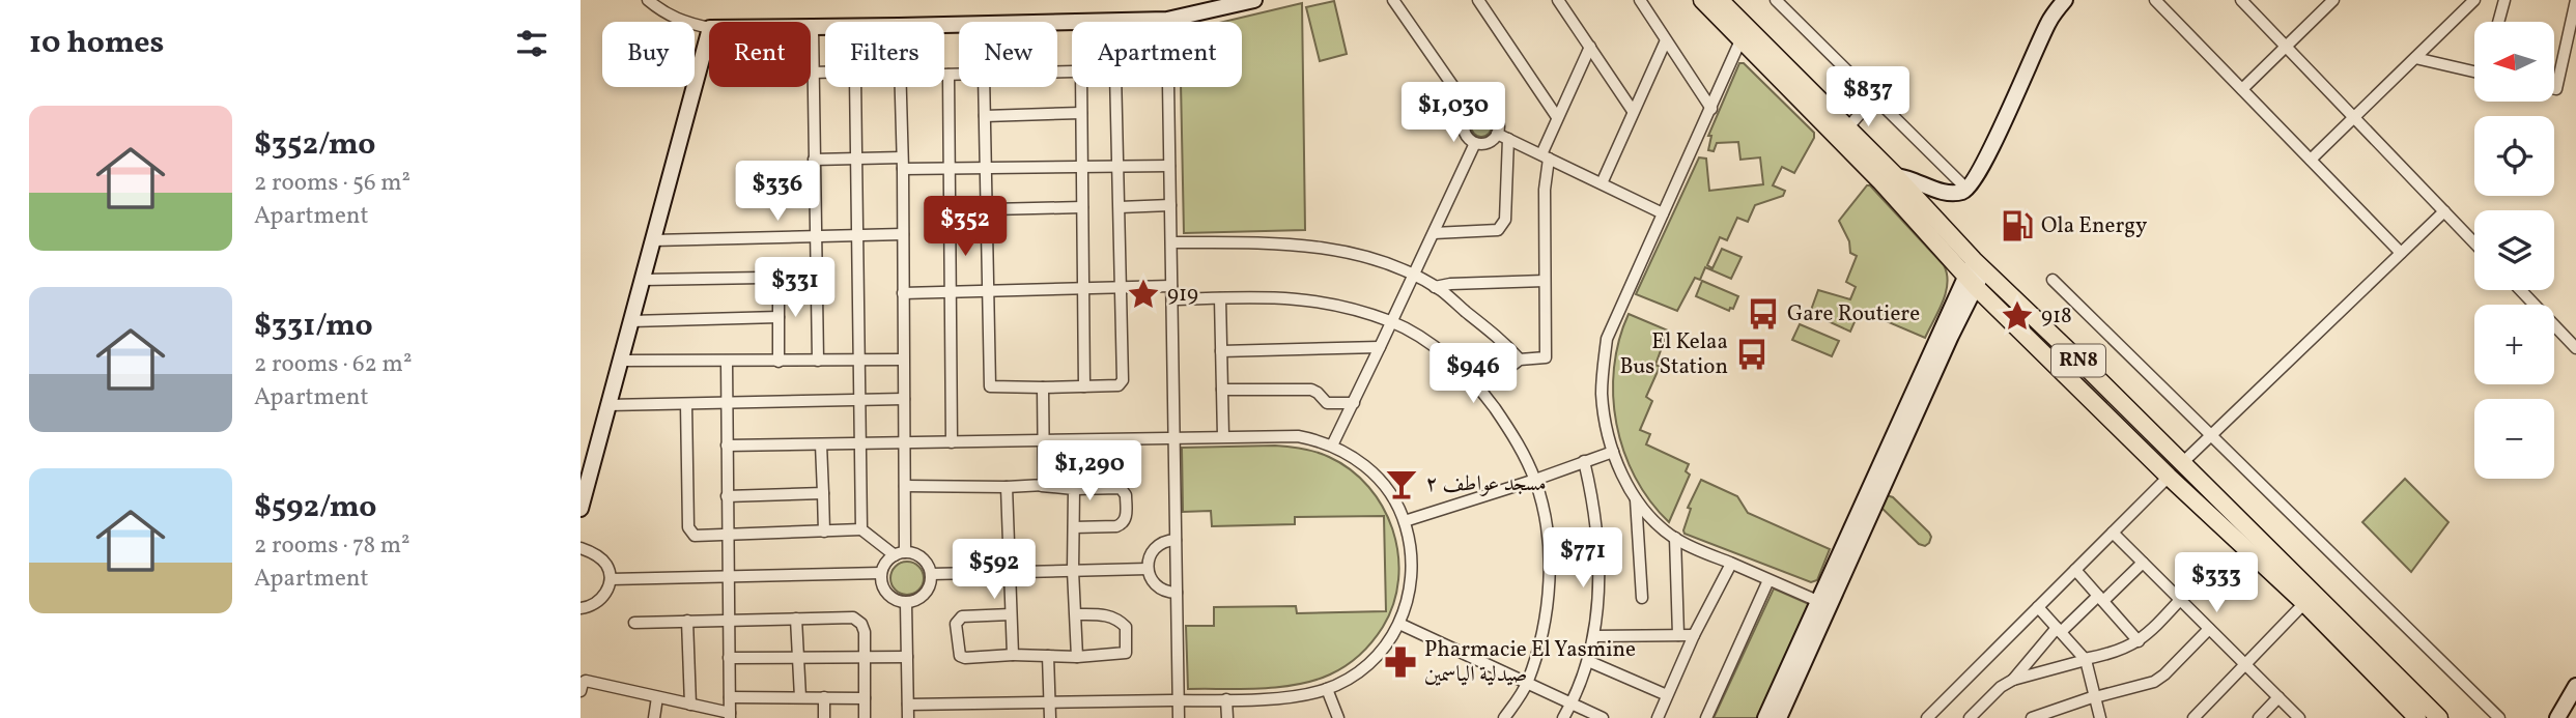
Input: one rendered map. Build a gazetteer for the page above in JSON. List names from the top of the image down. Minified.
{"streets":{"main road":["RN8"]},"places":{"fuel station":["Ola Energy"],"place":["919","918"],"bus stop":["Gare Routiere","El Kelaa Bus Station"],"bar":["مسجد عواطف ٢"],"pharmacy":["Pharmacie El Yasmine صيدلية الياسمين"]},"north":"left","page":{"heading":"10 homes","map_buttons":["+","−"],"chip":["Buy","Rent","Filters","New","Apartment"],"price":["$837","$1,030","$336","$352","$331","$946","$1,290","$771","$592","$333"],"list":[{"name":"$352/mo","note":"2 rooms · 56 m² · Apartment"},{"name":"$331/mo","note":"2 rooms · 62 m² · Apartment"},{"name":"$592/mo","note":"2 rooms · 78 m² · Apartment"}]}}
